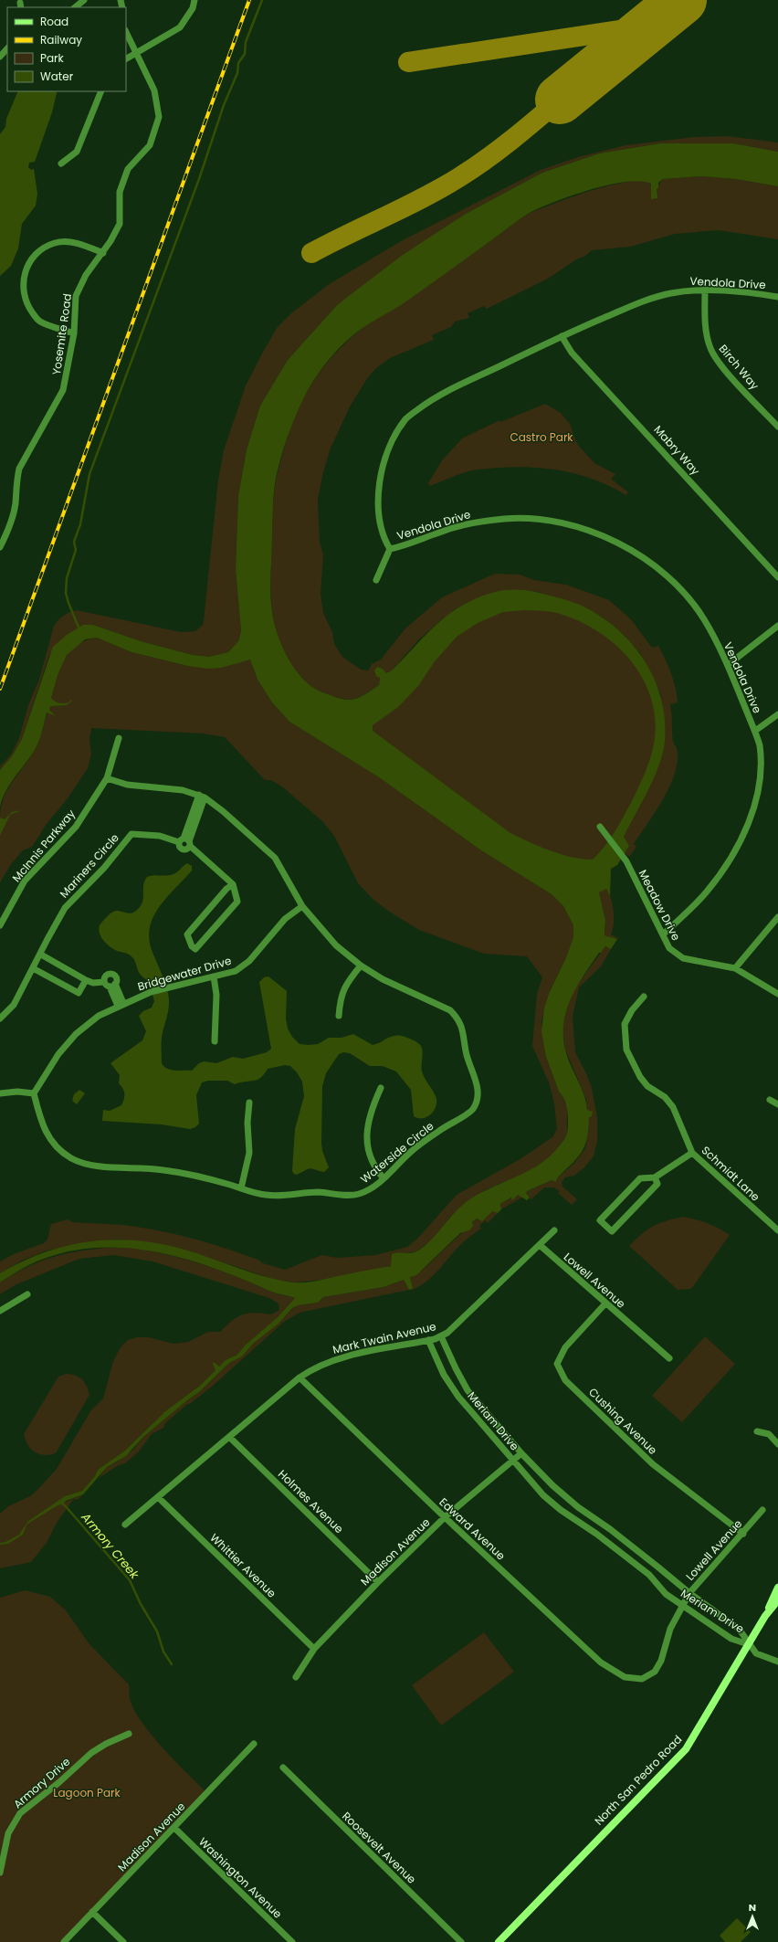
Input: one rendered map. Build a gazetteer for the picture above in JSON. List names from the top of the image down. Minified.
{"streets":{"main road":["North San Pedro Road"],"street":["Vendola Drive","Yosemite Road","Birch Way","Mabry Way","McInnis Parkway","Mariners Circle","Meadow Drive","Bridgewater Drive","Waterside Circle","Schmidt Lane","Lowell Avenue","Mark Twain Avenue","Meriam Drive","Cushing Avenue","Holmes Avenue","Edward Avenue","Madison Avenue","Whittier Avenue","Armory Drive","Roosevelt Avenue","Washington Avenue"]},"crossings":[["Vendola Drive","Birch Way"],["Vendola Drive","Mabry Way"],["Vendola Drive","Meadow Drive"],["McInnis Parkway","Waterside Circle"],["Bridgewater Drive","Waterside Circle"],["Lowell Avenue","Mark Twain Avenue"],["Lowell Avenue","Meriam Drive"],["Lowell Avenue","Cushing Avenue"],["Lowell Avenue","Edward Avenue"],["Mark Twain Avenue","Meriam Drive"],["Mark Twain Avenue","Holmes Avenue"],["Mark Twain Avenue","Edward Avenue"],["Mark Twain Avenue","Whittier Avenue"],["Meriam Drive","Madison Avenue"],["Meriam Drive","North San Pedro Road"],["Holmes Avenue","Madison Avenue"],["Edward Avenue","Madison Avenue"],["Madison Avenue","Whittier Avenue"],["Madison Avenue","Washington Avenue"]],"water":["Armory Creek"],"parks":["Castro Park","Lagoon Park"],"legend":["Road","Railway","Park","Water"],"north":"top"}
